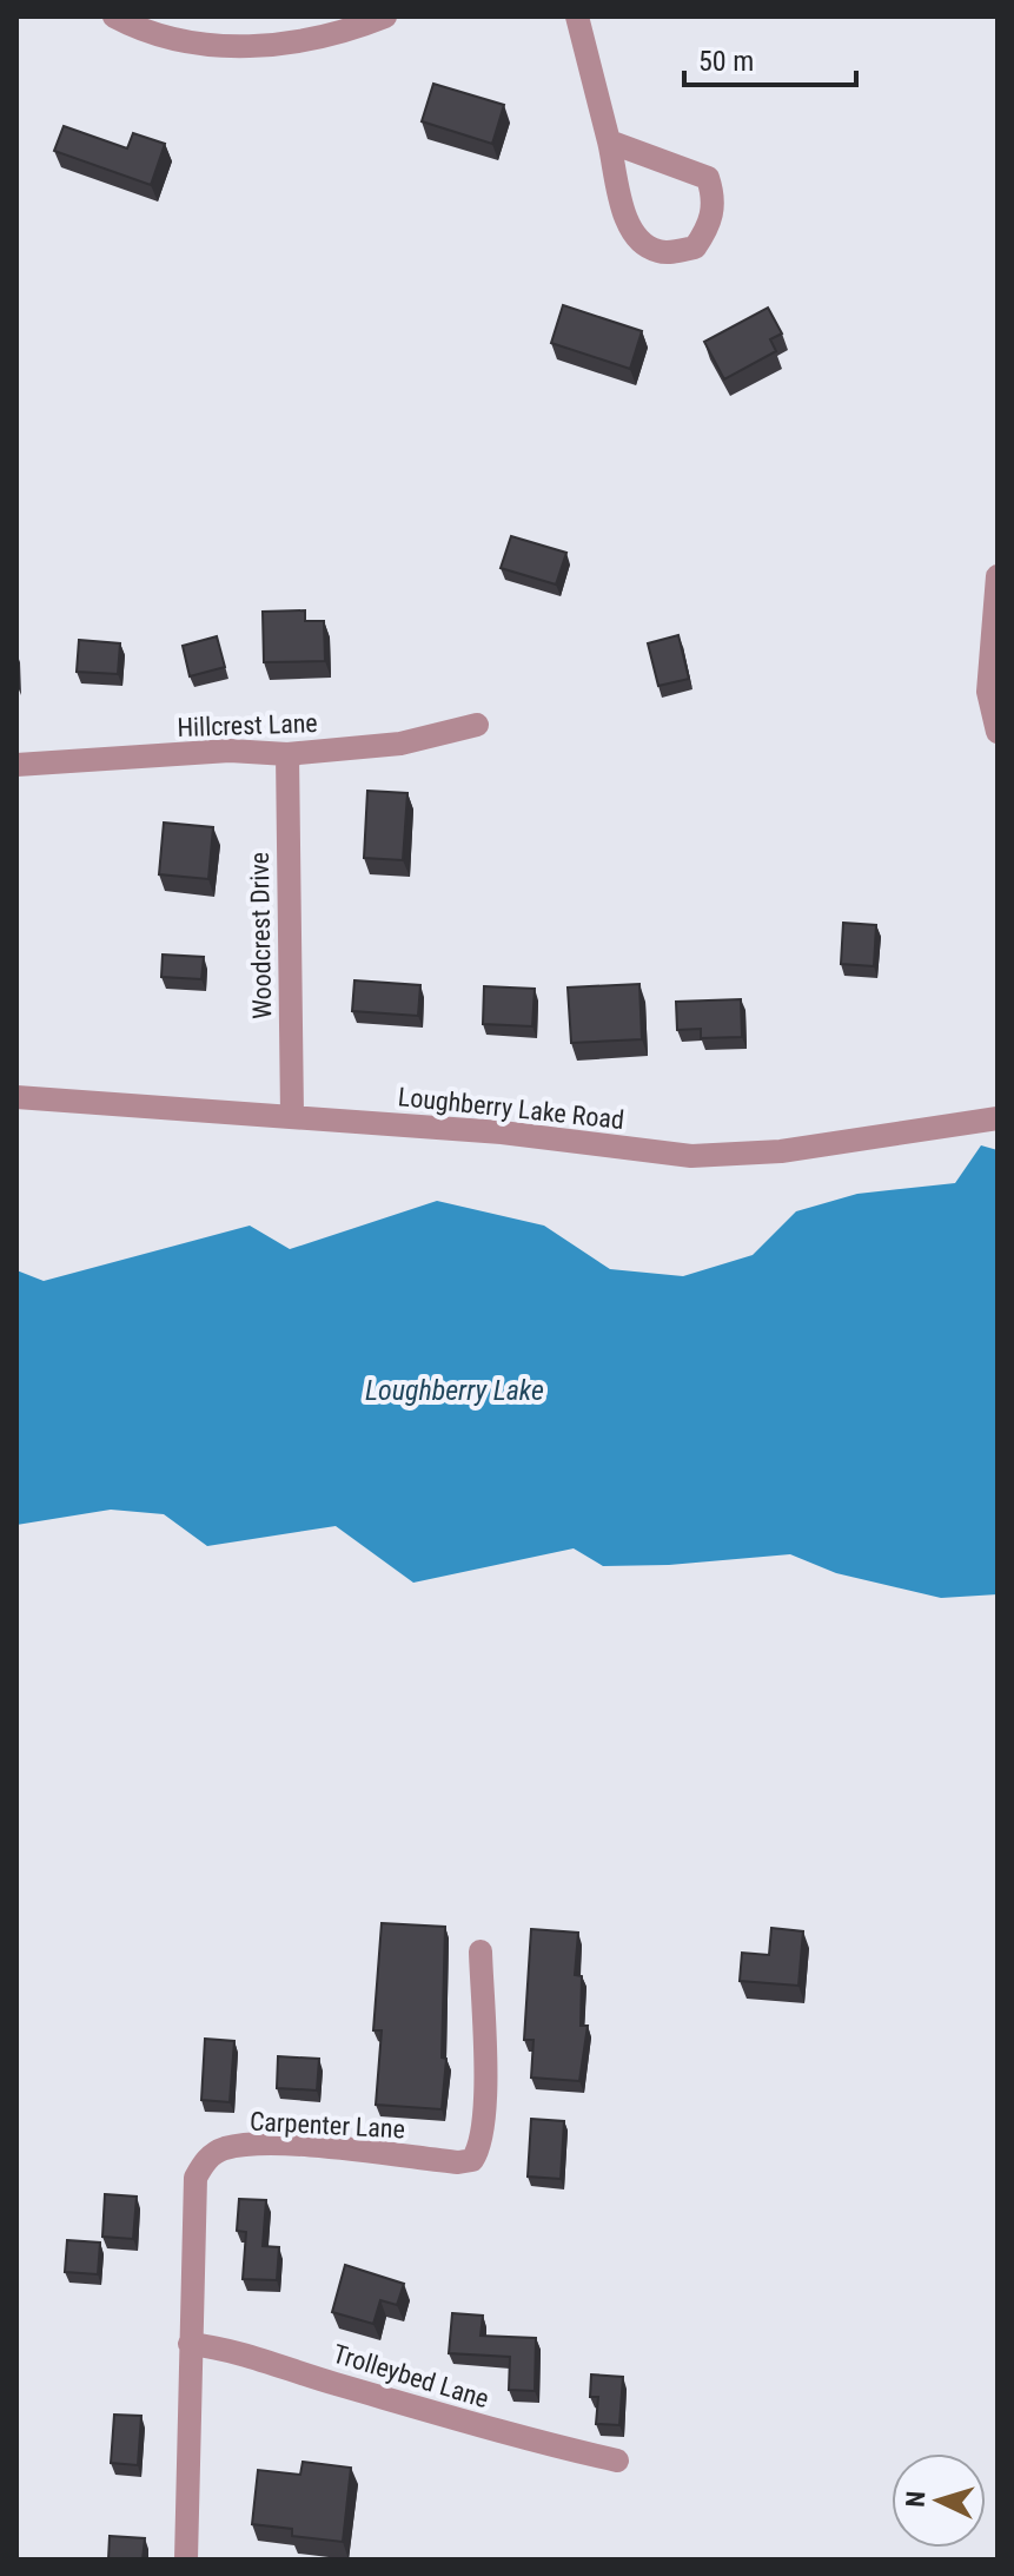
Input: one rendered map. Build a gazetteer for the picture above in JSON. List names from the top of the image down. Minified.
{"streets":{"street":["Hillcrest Lane","Woodcrest Drive","Loughberry Lake Road","Carpenter Lane","Trolleybed Lane"]},"crossings":[["Hillcrest Lane","Woodcrest Drive"],["Woodcrest Drive","Loughberry Lake Road"],["Carpenter Lane","Trolleybed Lane"]],"water":["Loughberry Lake"],"scale_bar":"50 m","north":"left"}
